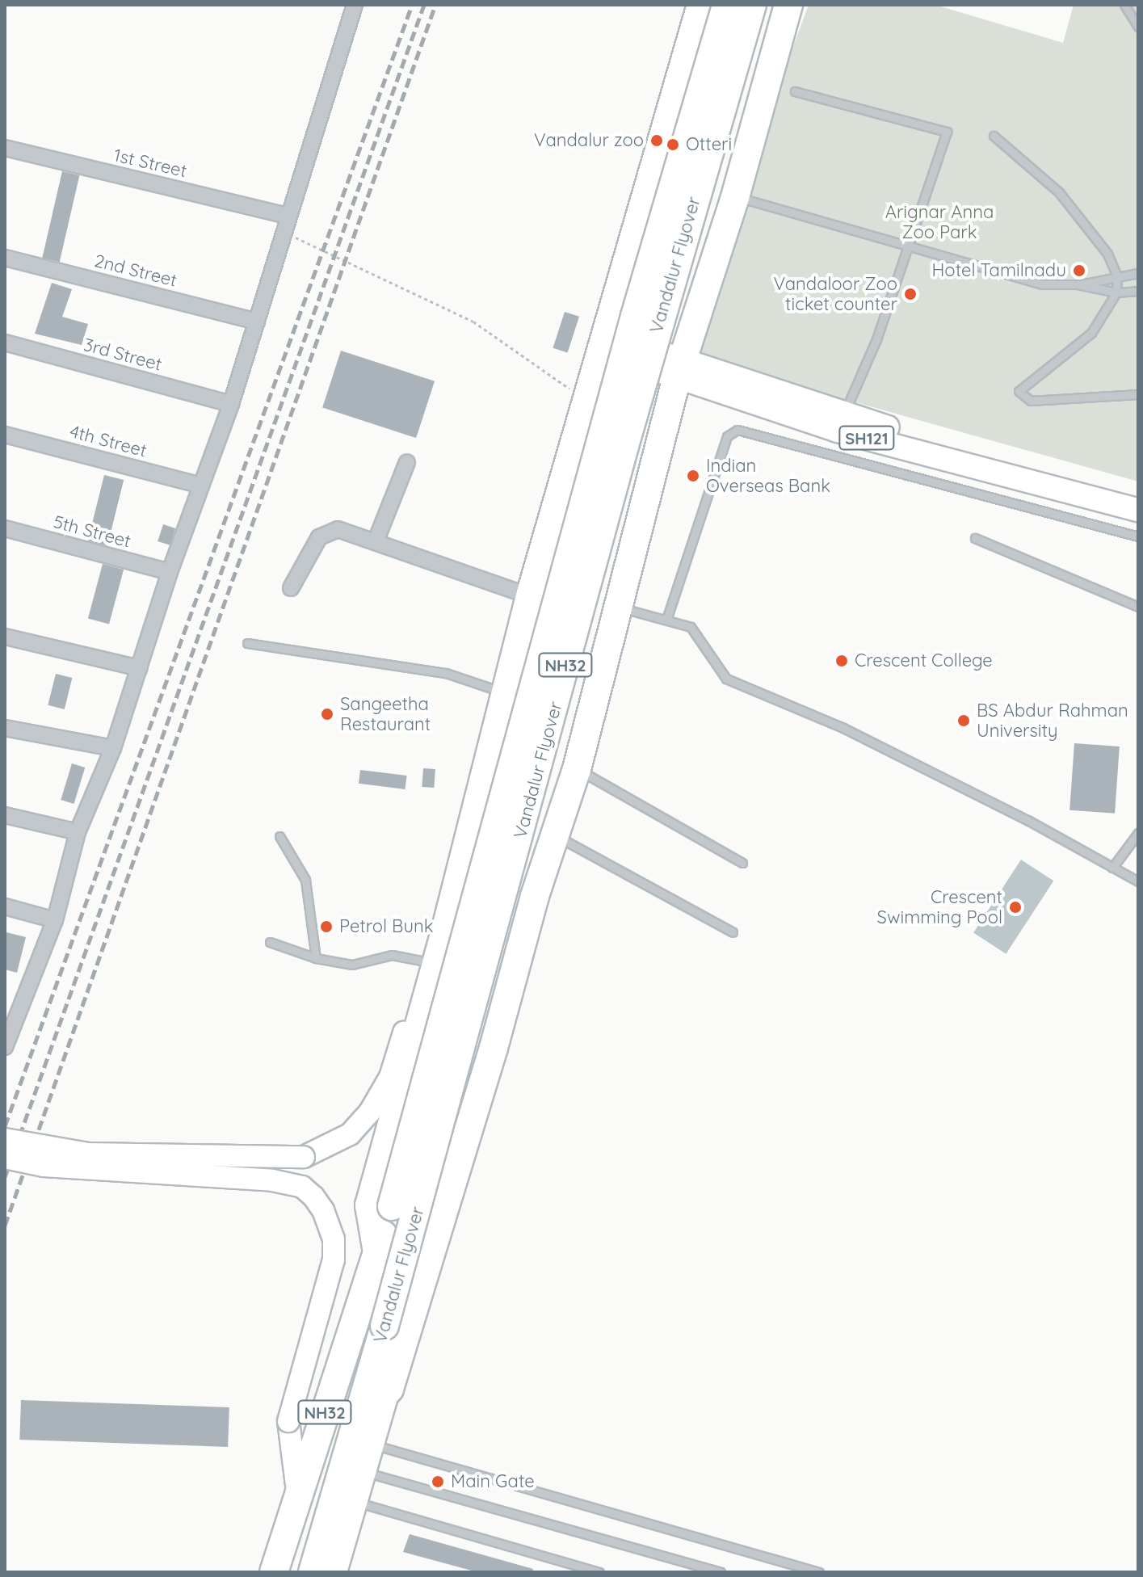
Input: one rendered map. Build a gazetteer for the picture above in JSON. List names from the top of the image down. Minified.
{"streets":{"highway":["Vandalur Flyover","NH32"],"main road":["SH121"],"street":["1st Street","2nd Street","3rd Street","4th Street","5th Street"]},"crossings":[["Vandalur Flyover","NH32"]],"parks":["Arignar Anna Zoo Park"],"places":["Vandalur zoo","Otteri","Hotel Tamilnadu","Vandaloor Zoo ticket counter","Indian Overseas Bank","Crescent College","Sangeetha Restaurant","BS Abdur Rahman University","Crescent Swimming Pool","Petrol Bunk","Main Gate"]}
